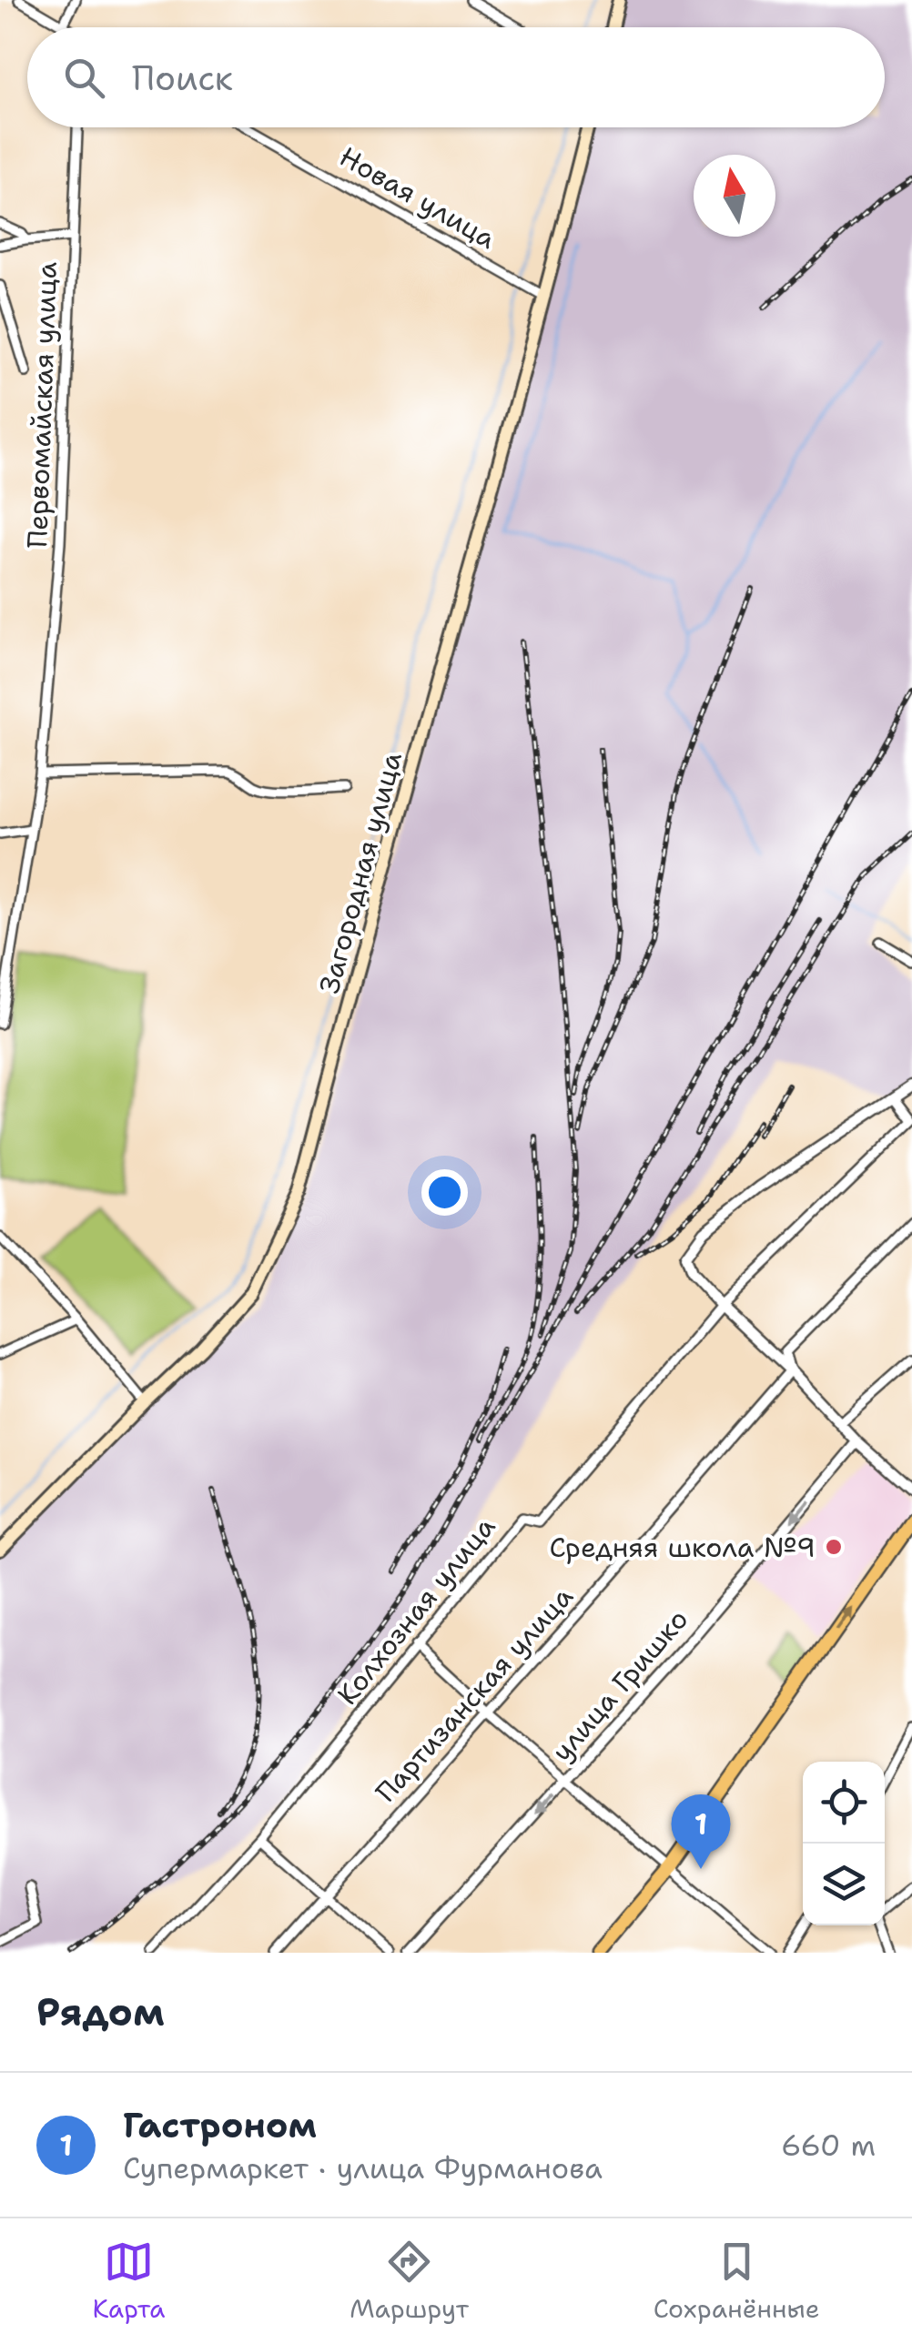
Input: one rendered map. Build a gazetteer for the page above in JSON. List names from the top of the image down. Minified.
{"streets":{"main road":["Загородная улица"],"street":["Новая улица","Первомайская улица","Колхозная улица","улица Гришко","Партизанская улица"]},"crossings":[["Новая улица","Загородная улица"]],"one_way":["улица Гришко"],"places":["Средняя школа №9"],"north":"top","page":{"search":"Поиск","pins":"1","heading":"Рядом","list":[{"mark":"1","name":"Гастроном","note":"Супермаркет · улица Фурманова","value":"660 m"}],"nav":["Карта","Маршрут","Сохранённые"]}}
